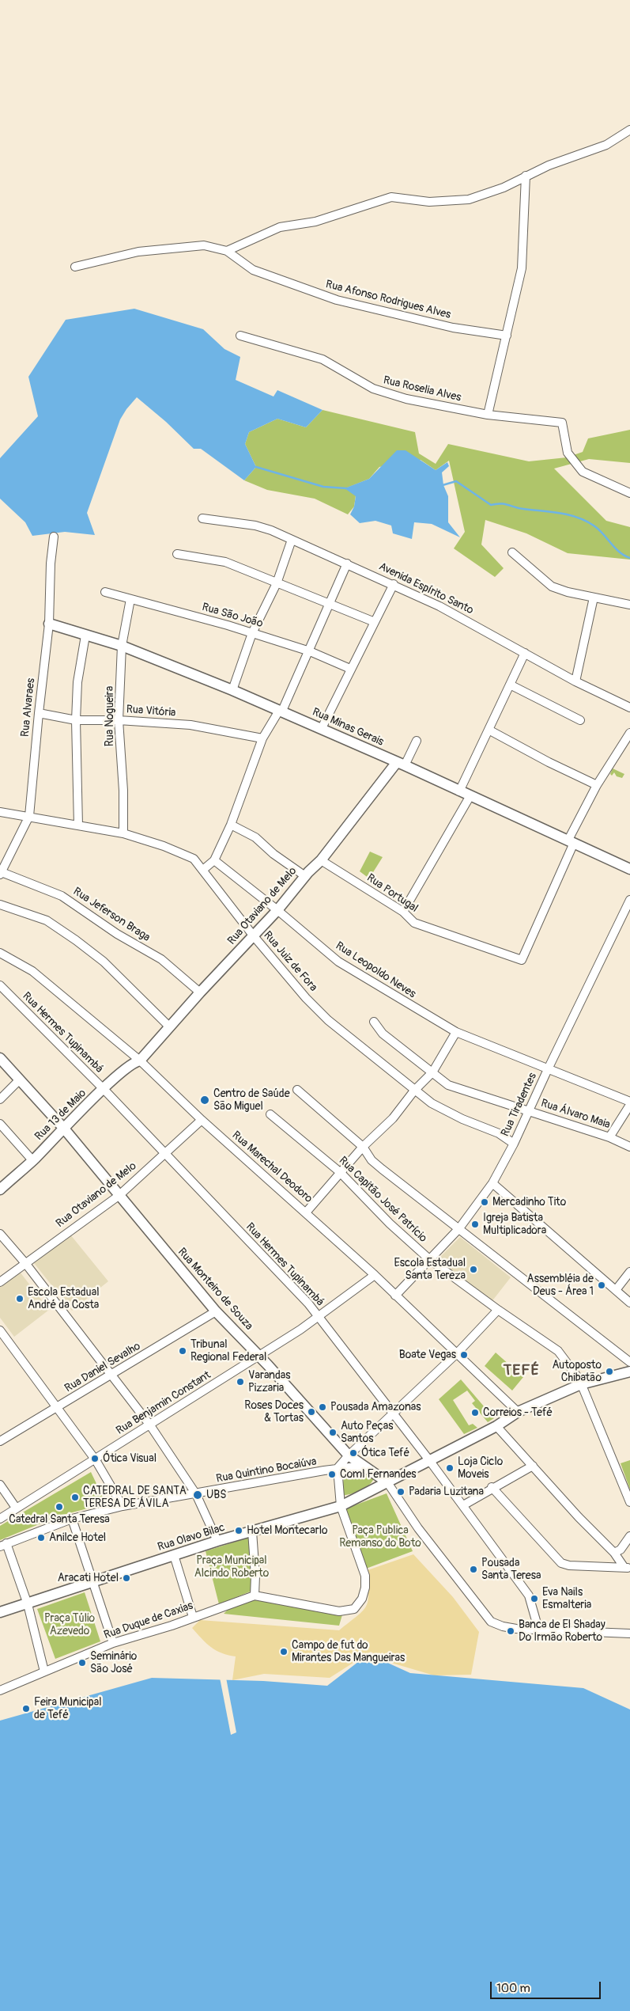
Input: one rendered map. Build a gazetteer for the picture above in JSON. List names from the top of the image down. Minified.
{"streets":{"street":["Rua Afonso Rodrigues Alves","Rua Roselia Alves","Avenida Espírito Santo","Rua São João","Rua Alvaraes","Rua Vitória","Rua Nogueira","Rua Minas Gerais","Rua Portugal","Rua Otaviano de Melo","Rua Jeferson Braga","Rua Juiz de Fora","Rua Leopoldo Neves","Rua Hermes Tupinambá","Rua Tiradentes","Rua Álvaro Maia","Rua 13 de Maio","Rua Marechal Deodoro","Rua Capitão José Patrício","Rua Monteiro de Souza","Rua Daniel Sevalho","Rua Benjamin Constant","Rua Quintino Bocaiúva","Rua Olavo Bilac","Rua Duque de Caxias"]},"crossings":[["Rua São João","Rua Nogueira"],["Rua Alvaraes","Rua Vitória"],["Rua Alvaraes","Rua Minas Gerais"],["Rua Alvaraes","Rua Jeferson Braga"],["Rua Alvaraes","Rua Juiz de Fora"],["Rua Vitória","Rua Nogueira"],["Rua Nogueira","Rua Minas Gerais"],["Rua Nogueira","Rua Juiz de Fora"],["Rua Minas Gerais","Rua Portugal"],["Rua Minas Gerais","Rua Otaviano de Melo"],["Rua Portugal","Rua Otaviano de Melo"],["Rua Otaviano de Melo","Rua Jeferson Braga"],["Rua Otaviano de Melo","Rua Juiz de Fora"],["Rua Otaviano de Melo","Rua Leopoldo Neves"],["Rua Otaviano de Melo","Rua Hermes Tupinambá"],["Rua Otaviano de Melo","Rua 13 de Maio"],["Rua Otaviano de Melo","Rua Marechal Deodoro"],["Rua Otaviano de Melo","Rua Monteiro de Souza"],["Rua Juiz de Fora","Rua Tiradentes"],["Rua Leopoldo Neves","Rua Tiradentes"],["Rua Hermes Tupinambá","Rua 13 de Maio"],["Rua Hermes Tupinambá","Rua Monteiro de Souza"],["Rua Hermes Tupinambá","Rua Benjamin Constant"],["Rua Hermes Tupinambá","Rua Olavo Bilac"],["Rua Tiradentes","Rua Álvaro Maia"],["Rua Tiradentes","Rua Marechal Deodoro"],["Rua Tiradentes","Rua Capitão José Patrício"],["Rua 13 de Maio","Rua Marechal Deodoro"],["Rua 13 de Maio","Rua Monteiro de Souza"],["Rua Marechal Deodoro","Rua Benjamin Constant"],["Rua Marechal Deodoro","Rua Olavo Bilac"],["Rua Capitão José Patrício","Rua Olavo Bilac"],["Rua Monteiro de Souza","Rua Daniel Sevalho"],["Rua Monteiro de Souza","Rua Benjamin Constant"],["Rua Monteiro de Souza","Rua Quintino Bocaiúva"],["Rua Monteiro de Souza","Rua Olavo Bilac"]],"districts":["TEFÉ"],"parks":["Paça Publica Remanso do Boto","Praça Municipal Alcindo Roberto","Praça Túlio Azevedo"],"places":["Centro de Saúde São Miguel","Mercadinho Tito","Igreja Batista Multiplicadora","Escola Estadual Santa Tereza","Assembléia de Deus - Área 1","Escola Estadual André da Costa","Tribunal Regional Federal","Boate Vegas","Autoposto Chibatão","Varandas Pizzaria","Pousada Amazonas","Roses Doces & Tortas","Correios - Tefé","Auto Peças Santos","Ótica Tefé","Ótica Visual","Loja Ciclo Moveis","Coml Fernandes","Padaria Luzitana","UBS","CATEDRAL DE SANTA TERESA DE ÁVILA","Catedral Santa Teresa","Hotel Montecarlo","Anilce Hotel","Pousada Santa Teresa","Aracati Hotel","Eva Nails Esmalteria","Banca de El Shaday Do Irmão Roberto","Campo de fut do Mirantes Das Mangueiras","Seminário São José","Feira Municipal de Tefé"],"scale_bar":"100 m"}
